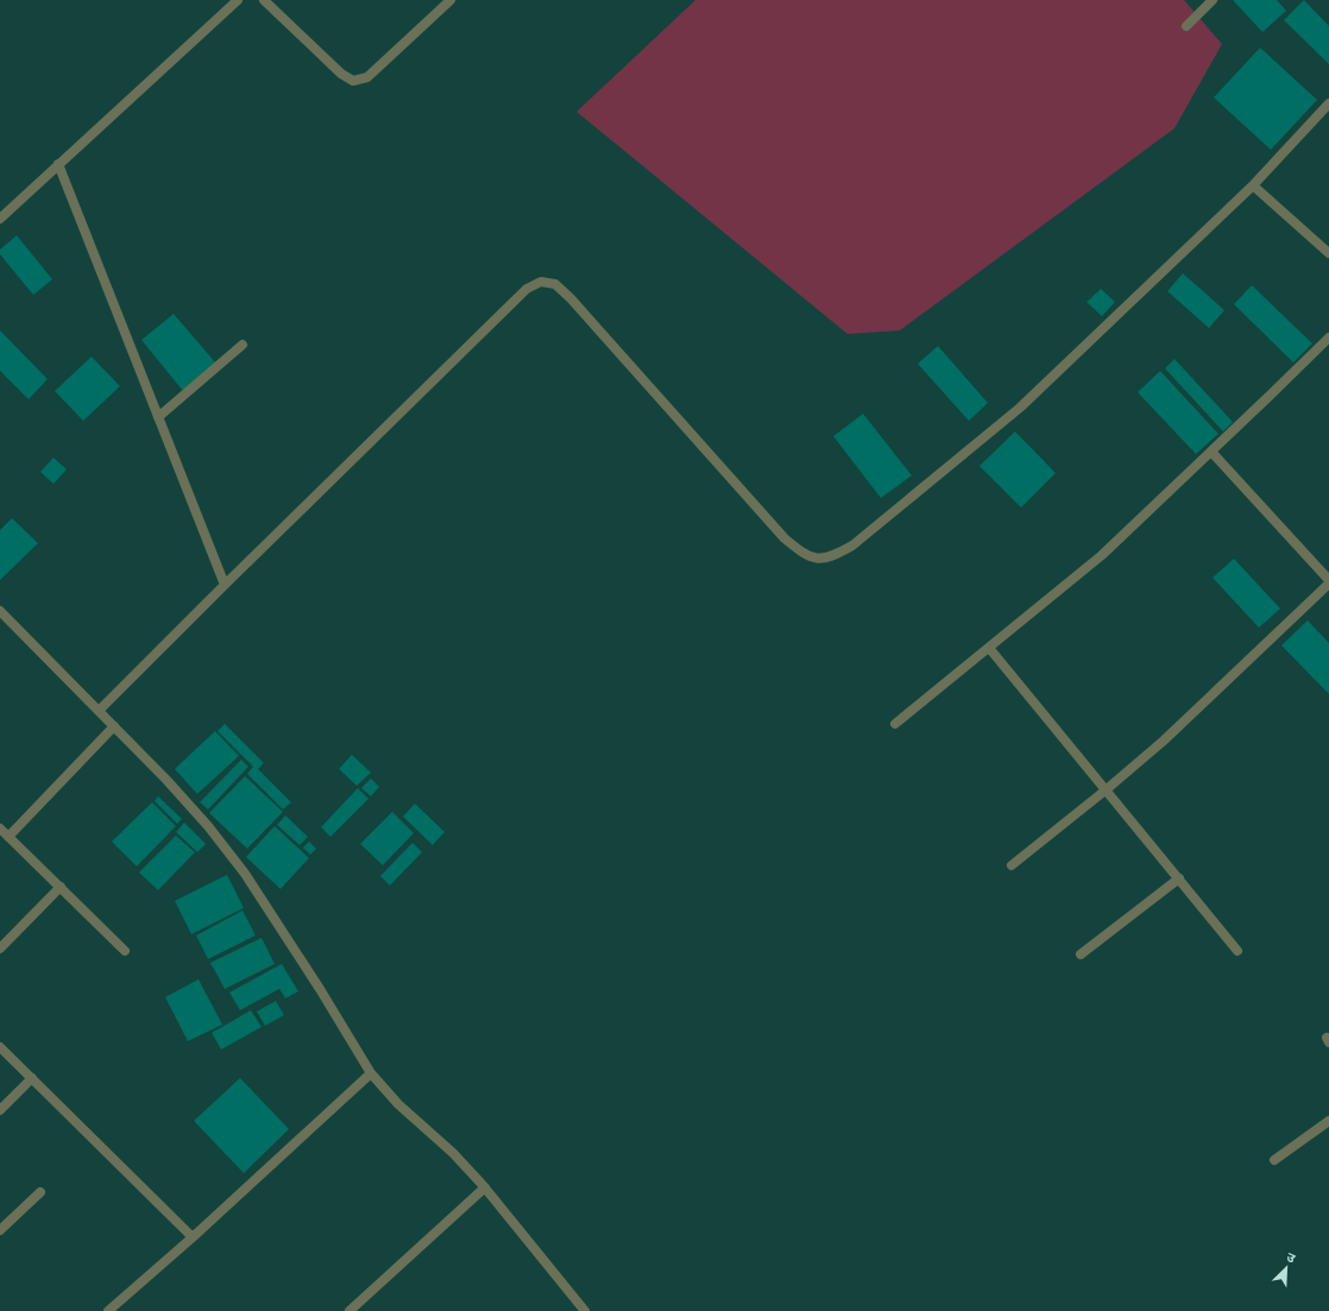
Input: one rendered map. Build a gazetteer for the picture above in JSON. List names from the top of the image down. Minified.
{"north":"top right"}
